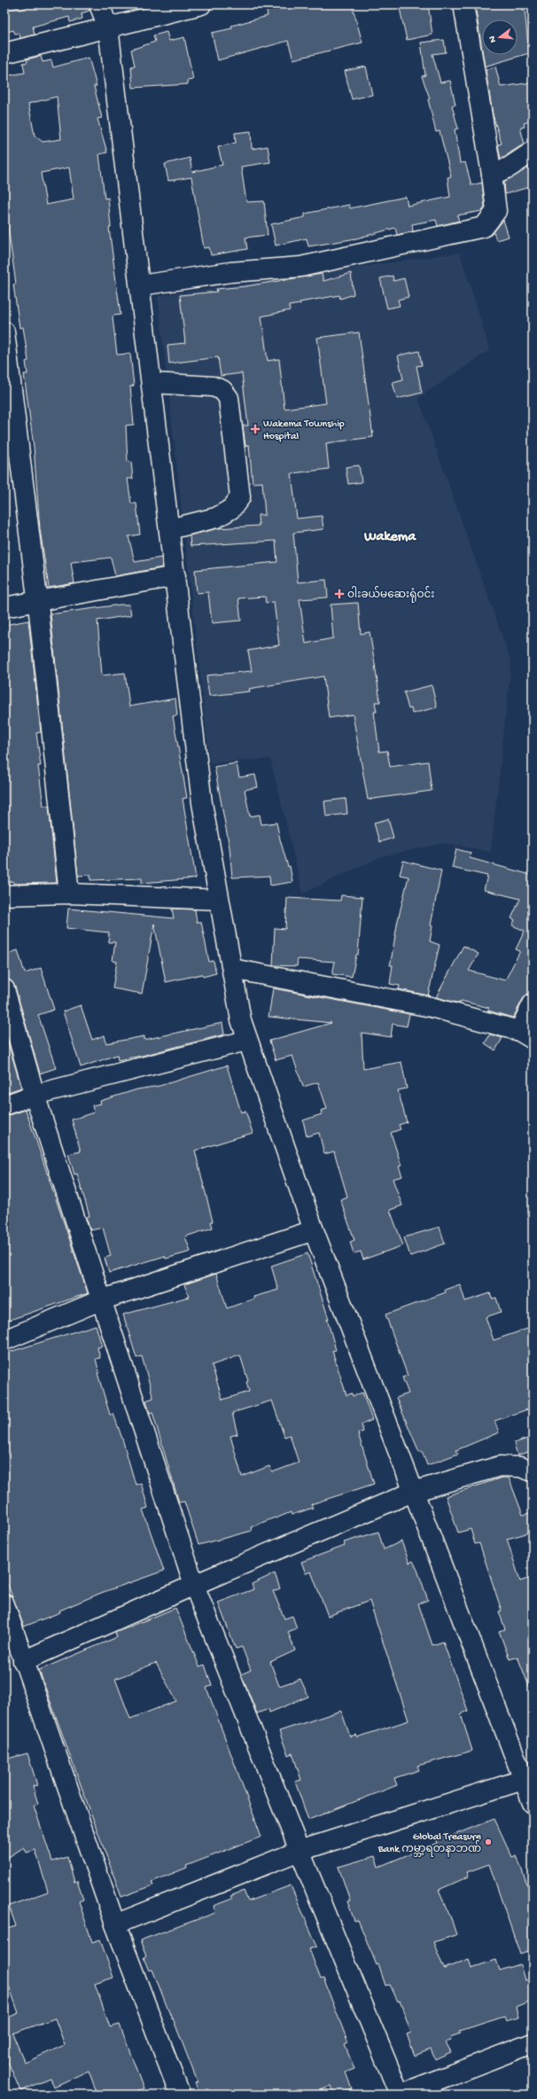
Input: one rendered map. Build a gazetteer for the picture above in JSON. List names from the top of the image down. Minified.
{"districts":["Wakema"],"places":{"health":["Wakema Township Hospital","ဝါးခယ်မဆေးရုံဝင်း"],"other":["Global Treasure Bank ကမ္ဘာ့ရတနာဘဏ်"]},"north":"left"}
